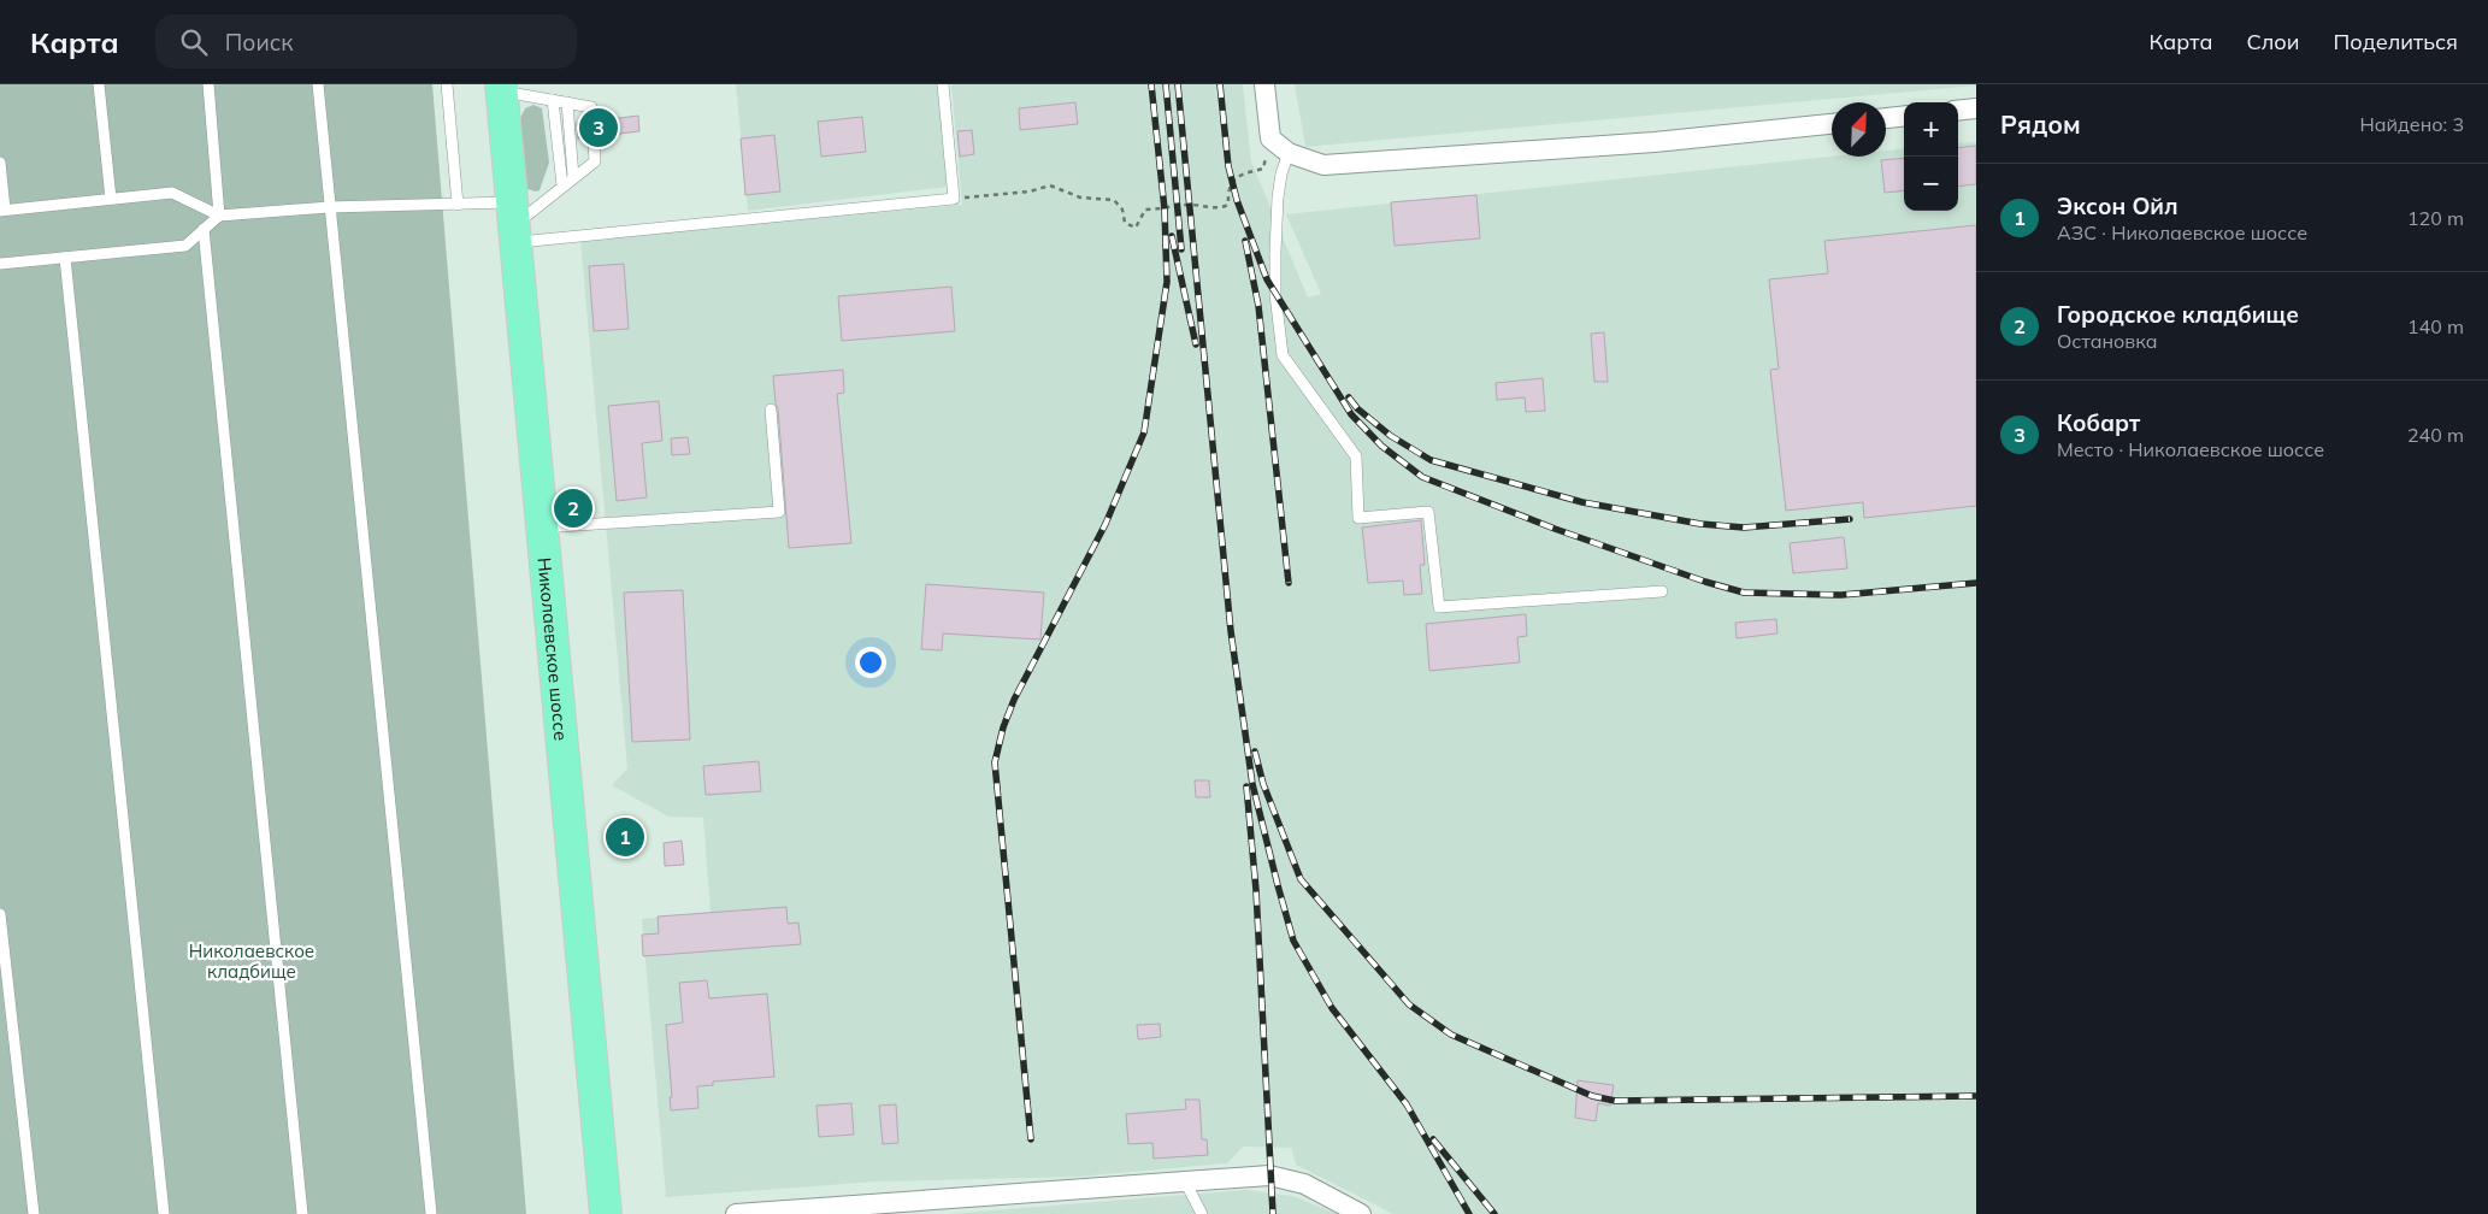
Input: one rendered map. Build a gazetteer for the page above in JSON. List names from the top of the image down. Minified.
{"streets":{"main road":["Николаевское шоссе"]},"parks":["Николаевское кладбище"],"north":"top right","page":{"header":"Карта","search":"Поиск","nav":["Карта","Слои","Поделиться"],"heading":["Рядом","Найдено: 3"],"map_buttons":["+","−"],"pins":["3","2","1"],"list":[{"mark":"1","name":"Эксон Ойл","note":"АЗС · Николаевское шоссе","value":"120 m"},{"mark":"2","name":"Городское кладбище","note":"Остановка","value":"140 m"},{"mark":"3","name":"Кобарт","note":"Место · Николаевское шоссе","value":"240 m"}]}}
